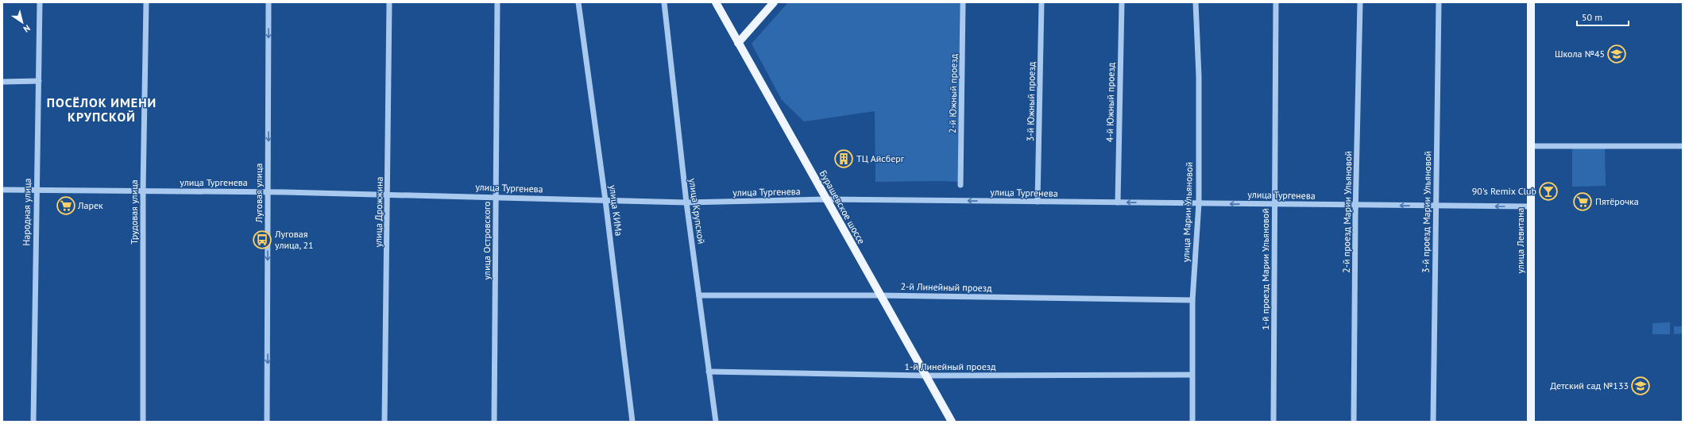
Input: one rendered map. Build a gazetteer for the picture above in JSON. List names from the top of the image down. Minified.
{"streets":{"main road":["Бурашевское шоссе","улица Левитана"],"street":["2-й Южный проезд","3-й Южный проезд","4-й Южный проезд","улица Тургенева","Луговая улица","улица КИМа","улица Крупской","Народная улица","Трудовая улица","улица Дрожжина","улица Марии Ульяновой","2-й проезд Марии Ульяновой","3-й проезд Марии Ульяновой","улица Островского","1-й проезд Марии Ульяновой","2-й Линейный проезд","1-й Линейный проезд"]},"crossings":[["3-й Южный проезд","улица Тургенева"],["4-й Южный проезд","улица Тургенева"],["улица Тургенева","Луговая улица"],["улица Тургенева","Бурашевское шоссе"],["улица Тургенева","улица КИМа"],["улица Тургенева","улица Крупской"],["улица Тургенева","Народная улица"],["улица Тургенева","Трудовая улица"],["улица Тургенева","улица Дрожжина"],["улица Тургенева","улица Марии Ульяновой"],["улица Тургенева","2-й проезд Марии Ульяновой"],["улица Тургенева","3-й проезд Марии Ульяновой"],["улица Тургенева","улица Островского"],["улица Тургенева","улица Левитана"],["улица Тургенева","1-й проезд Марии Ульяновой"],["Бурашевское шоссе","2-й Линейный проезд"],["Бурашевское шоссе","1-й Линейный проезд"],["улица Крупской","2-й Линейный проезд"],["улица Крупской","1-й Линейный проезд"],["улица Марии Ульяновой","2-й Линейный проезд"],["улица Марии Ульяновой","1-й Линейный проезд"]],"one_way":["улица Тургенева","Луговая улица"],"districts":["ПОСЁЛОК ИМЕНИ КРУПСКОЙ"],"places":{"school or university":["Школа №45","Детский сад №133"],"building":["ТЦ Айсберг"],"bar":["90's Remix Club"],"supermarket":["Пятёрочка","Ларек"],"bus stop":["Луговая улица, 21"]},"scale_bar":"50 m","north":"bottom right"}
